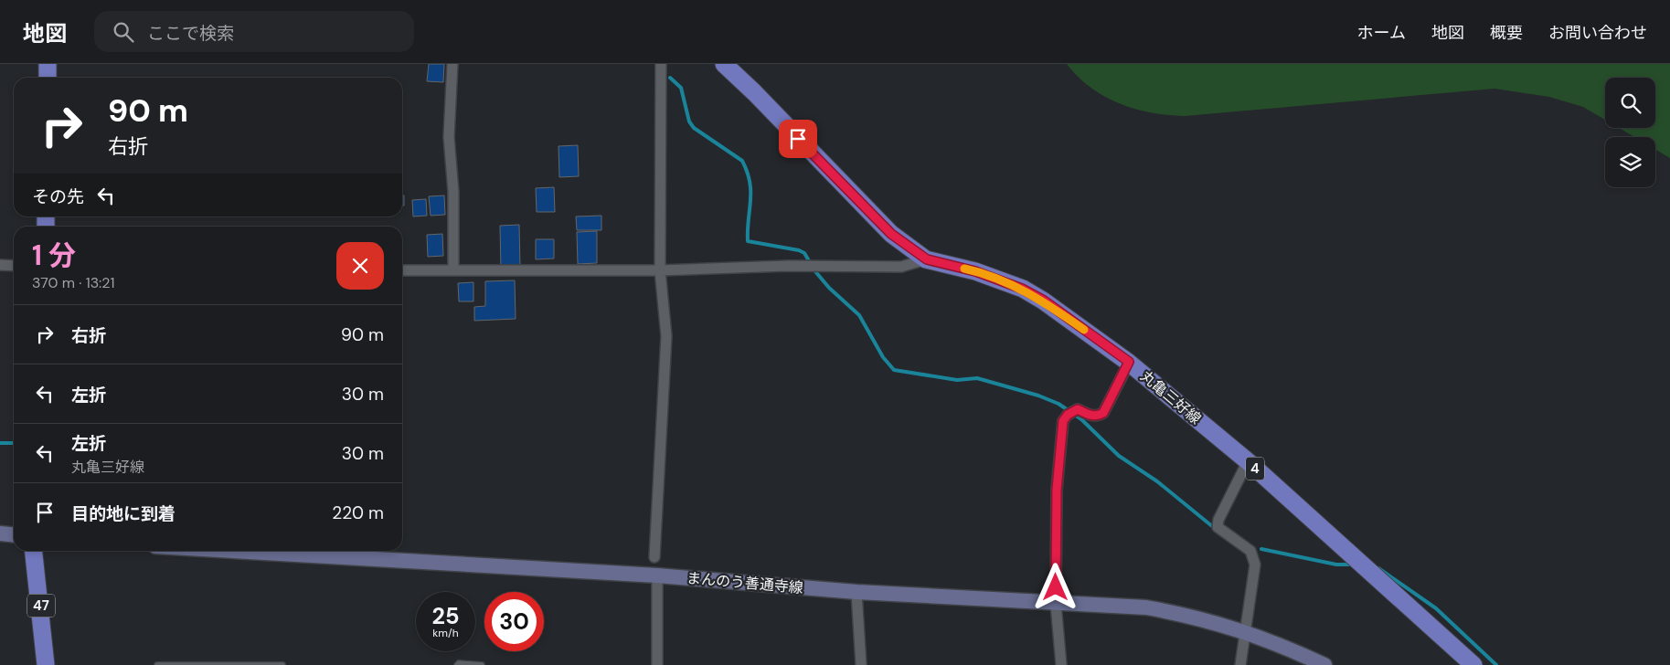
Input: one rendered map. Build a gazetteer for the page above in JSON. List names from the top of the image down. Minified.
{"streets":{"main road":["丸亀三好線","4","まんのう善通寺線","47"]},"page":{"header":"地図","search":"ここで検索","nav":["ホーム","地図","概要","お問い合わせ"],"turn":["90 m","右折"],"then":"その先","heading":["1 分","370 m · 13:21"],"list":[{"name":"右折","value":"90 m"},{"name":"左折","value":"30 m"},{"name":"左折","note":"丸亀三好線","value":"30 m"},{"name":"目的地に到着","value":"220 m"}],"speed":"25 km/h","limit":"30"}}
